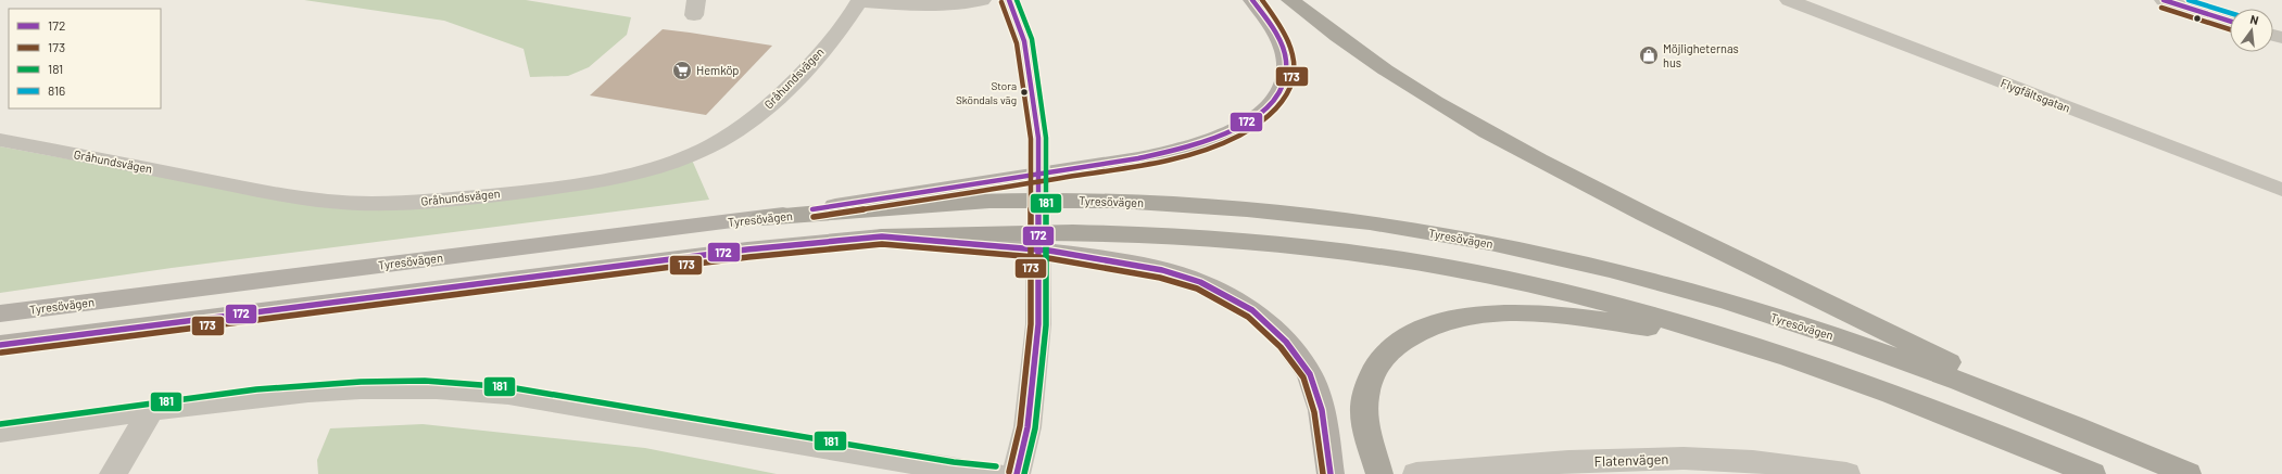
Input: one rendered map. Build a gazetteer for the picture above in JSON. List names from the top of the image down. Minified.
{"streets":{"highway":["Tyresövägen"],"street":["Gråhundsvägen","Flygfältsgatan","Flatenvägen"]},"places":{"shop":["Möjligheternas hus"],"supermarket":["Hemköp"],"other":["Stora Sköndals väg"]},"lines":["transit line 172","transit line 173","transit line 181","transit line 816"],"legend":["172","173","181","816"],"north":"top"}
